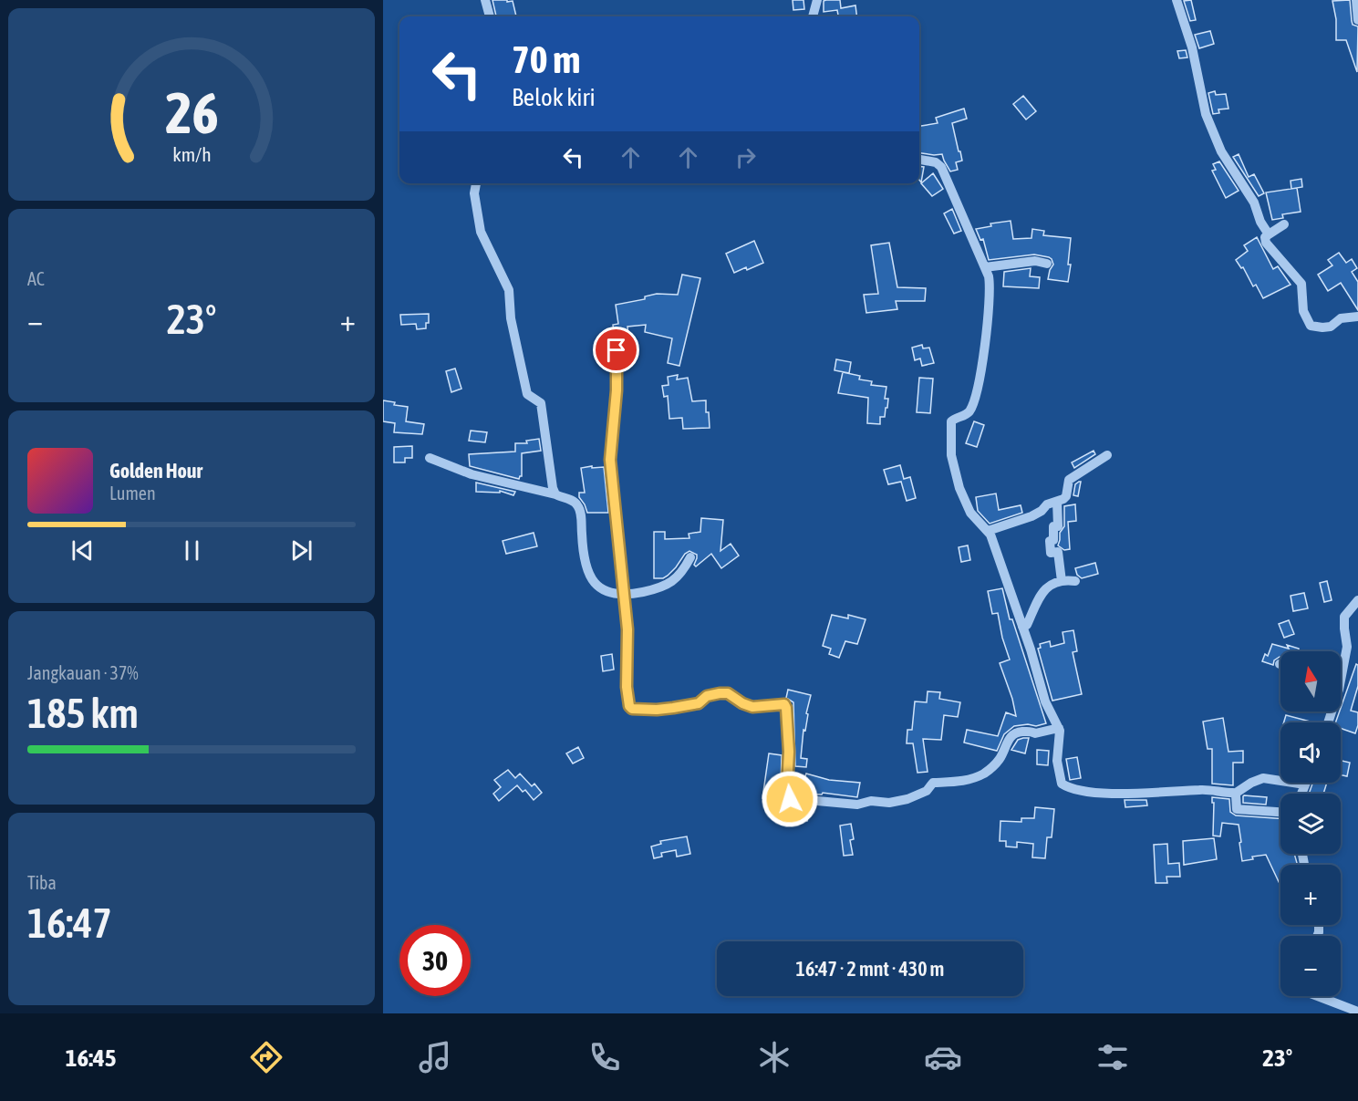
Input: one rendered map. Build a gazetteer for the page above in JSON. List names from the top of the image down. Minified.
{"north":"top","page":{"turn":["70 m","Belok kiri"],"tile":["AC",["Jangkauan · 37%","185 km"],["Tiba","16:47"]],"heat":["−","23°","+"],"song":["Golden Hour","Lumen"],"map_buttons":["+","−"],"limit":"30","trip":"16:47 · 2 mnt · 430 m","tabs":["16:45","23°"],"gauge":["26","km/h"]}}
